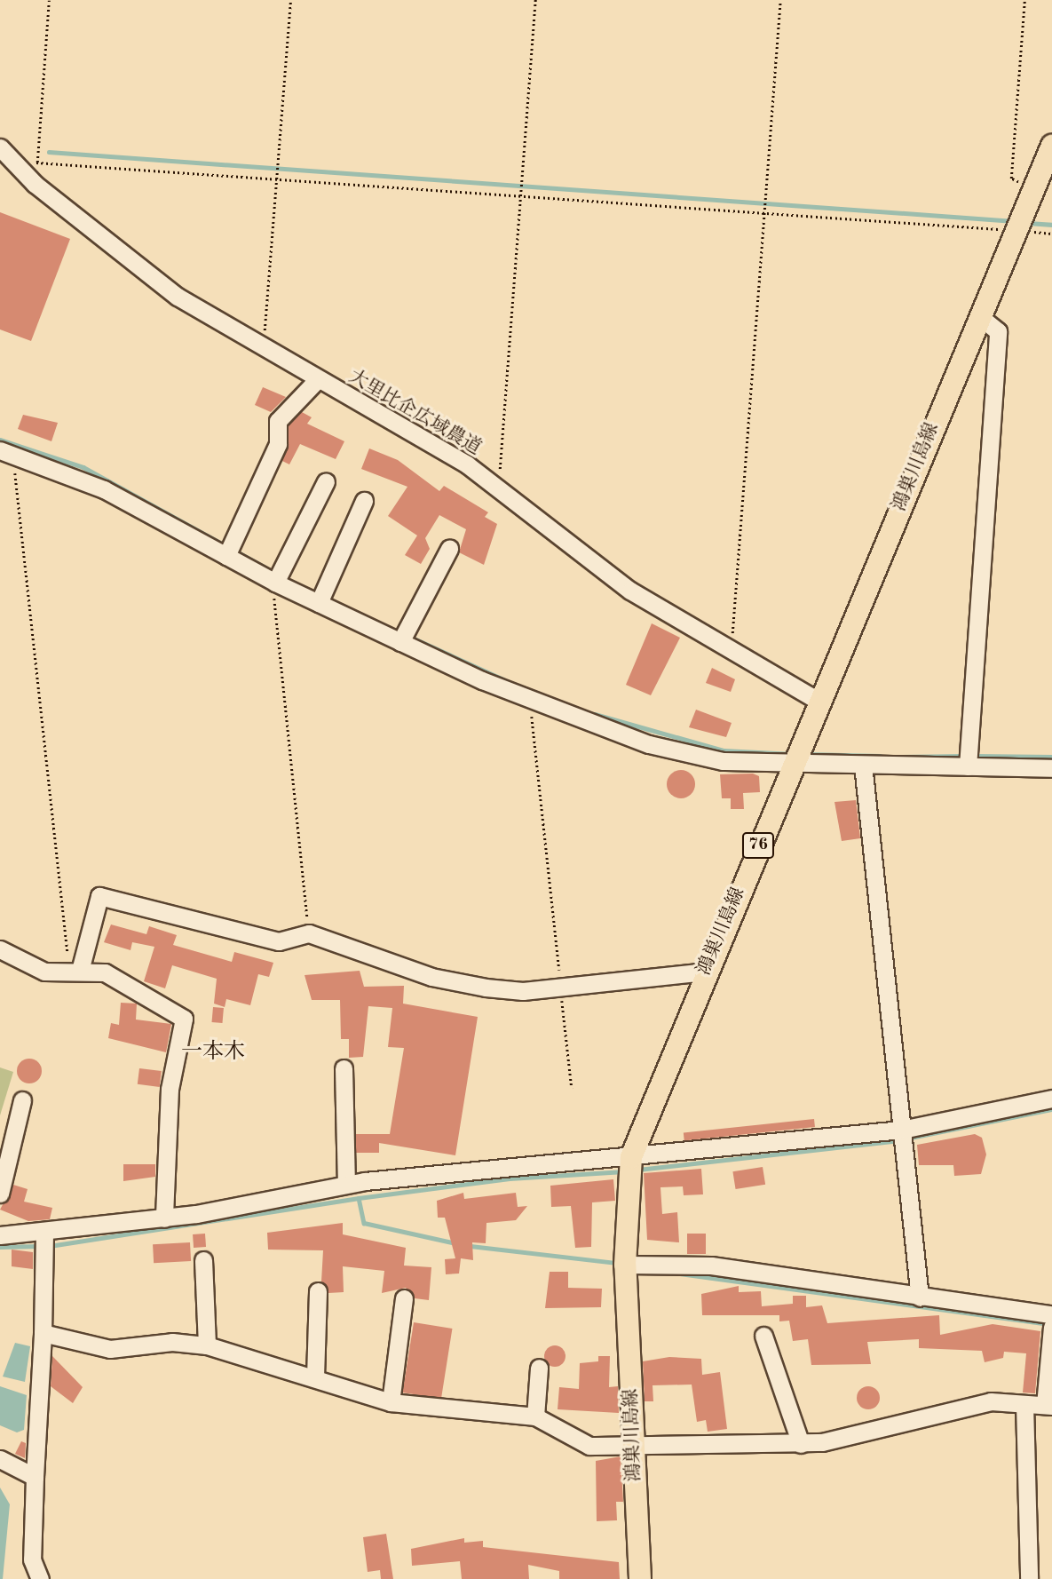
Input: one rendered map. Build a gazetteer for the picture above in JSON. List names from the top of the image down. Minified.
{"streets":{"main road":["鴻巣川島線","76"],"street":["大里比企広域農道"]},"crossings":[["大里比企広域農道","鴻巣川島線"]],"districts":["一本木"]}
